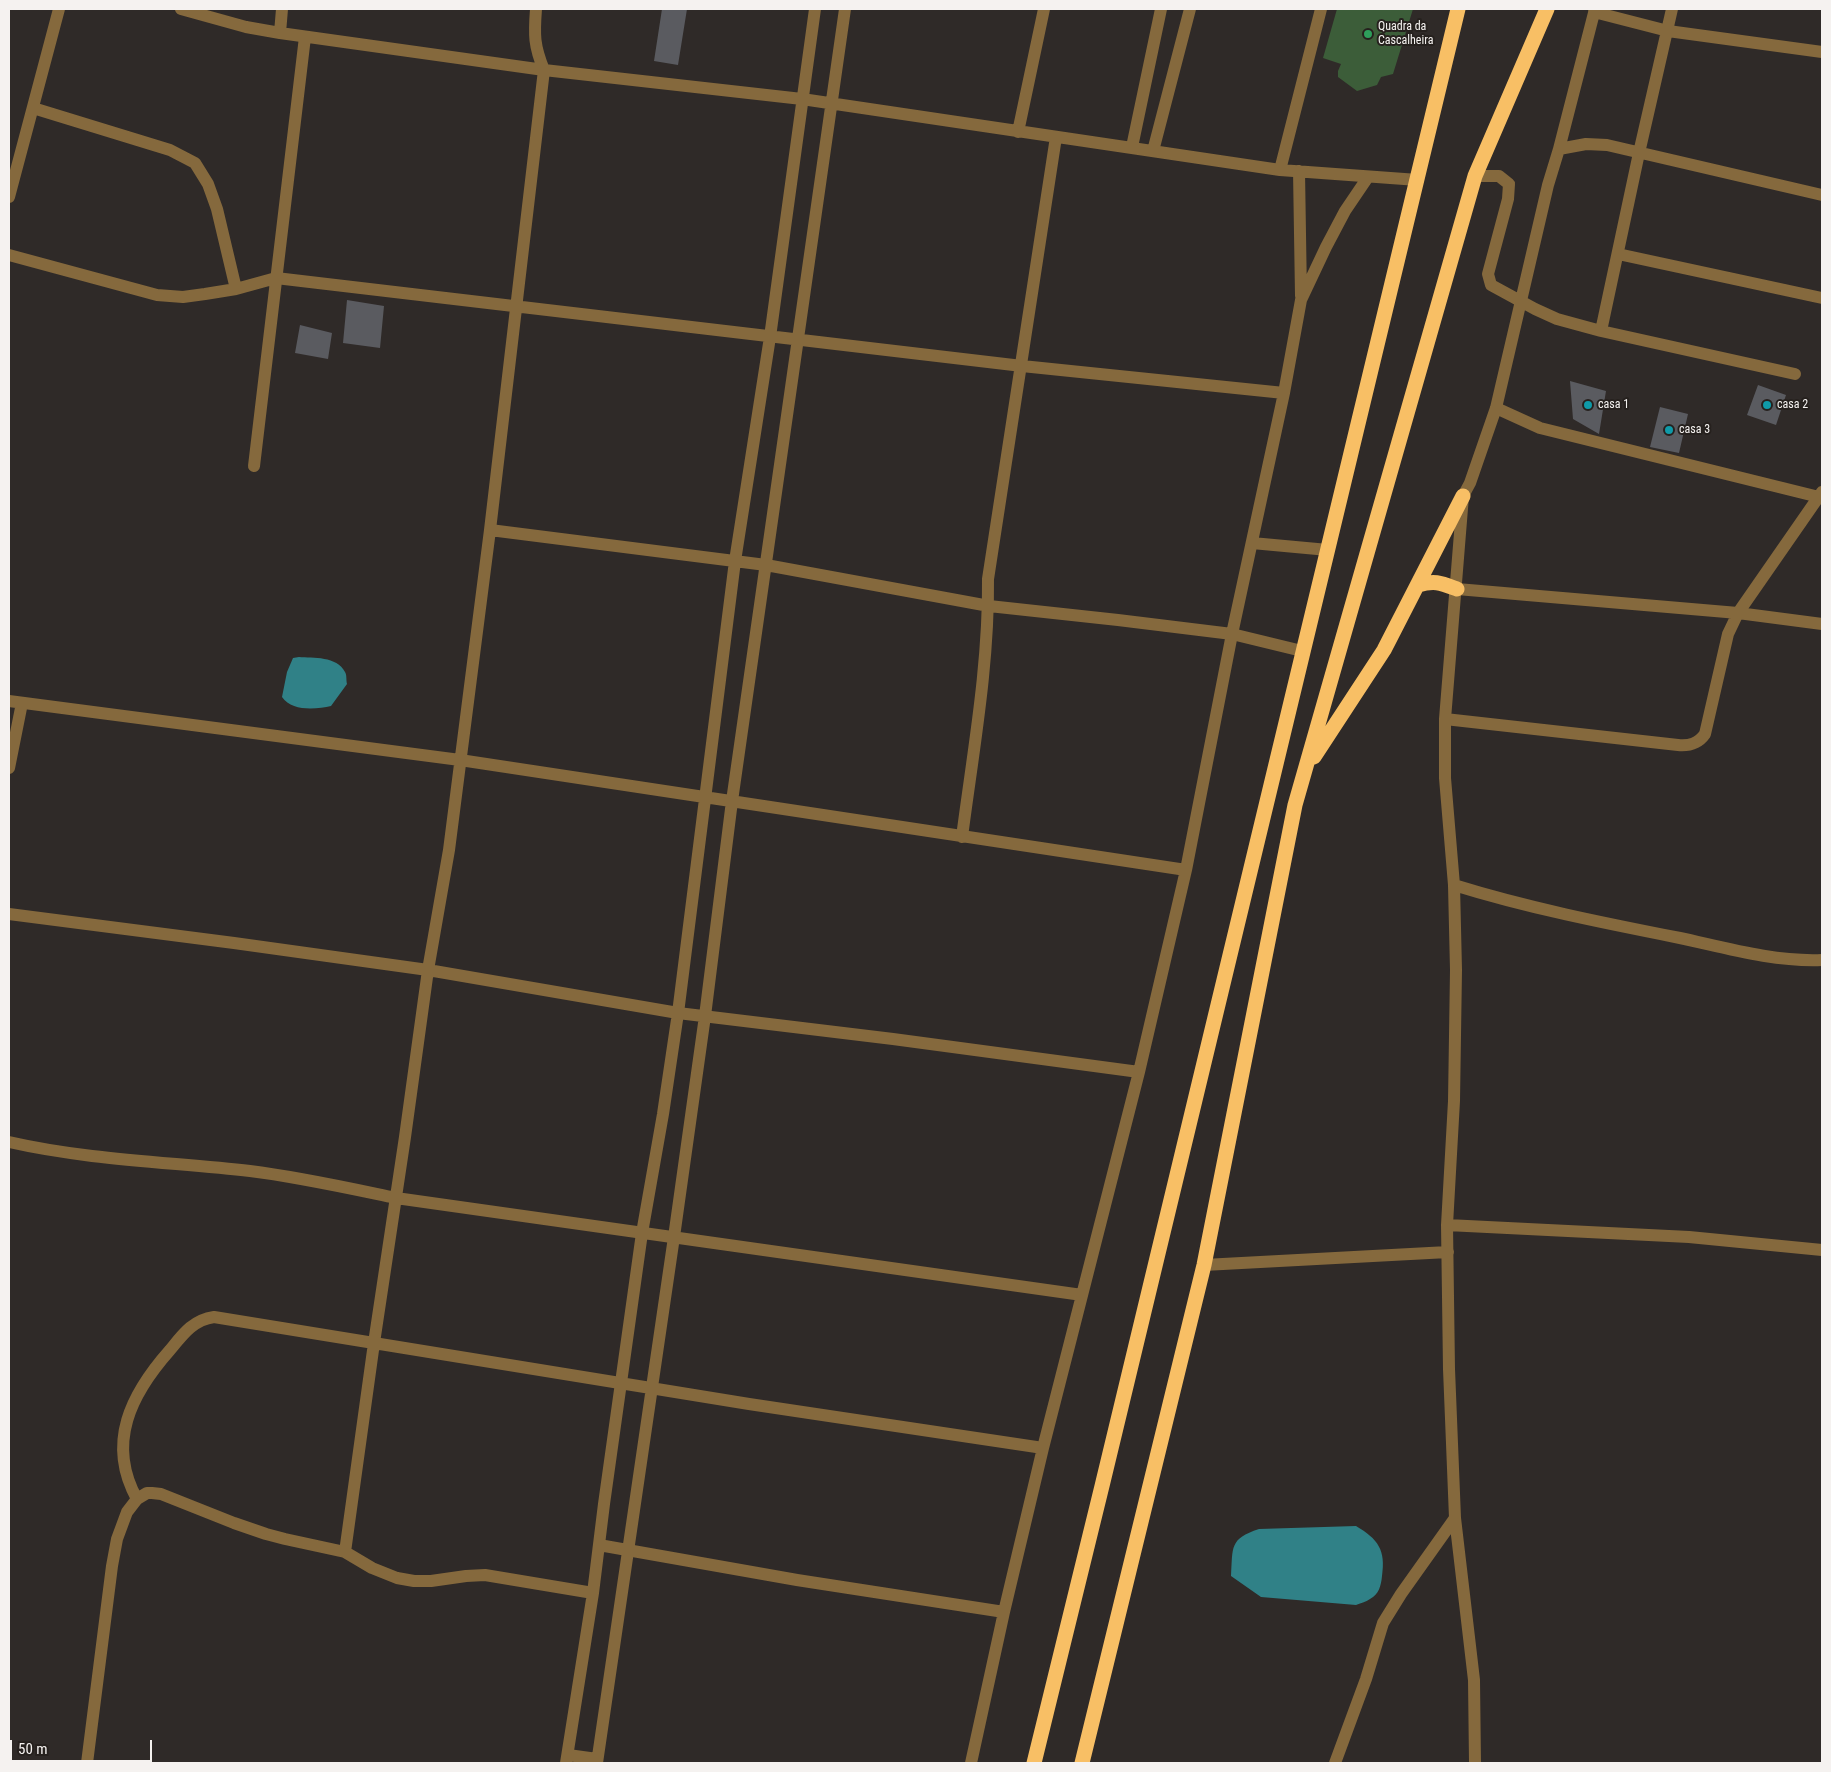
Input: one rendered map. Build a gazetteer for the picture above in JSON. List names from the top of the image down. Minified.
{"places":["Quadra da Cascalheira","casa 1","casa 2","casa 3"],"scale_bar":"50 m"}
